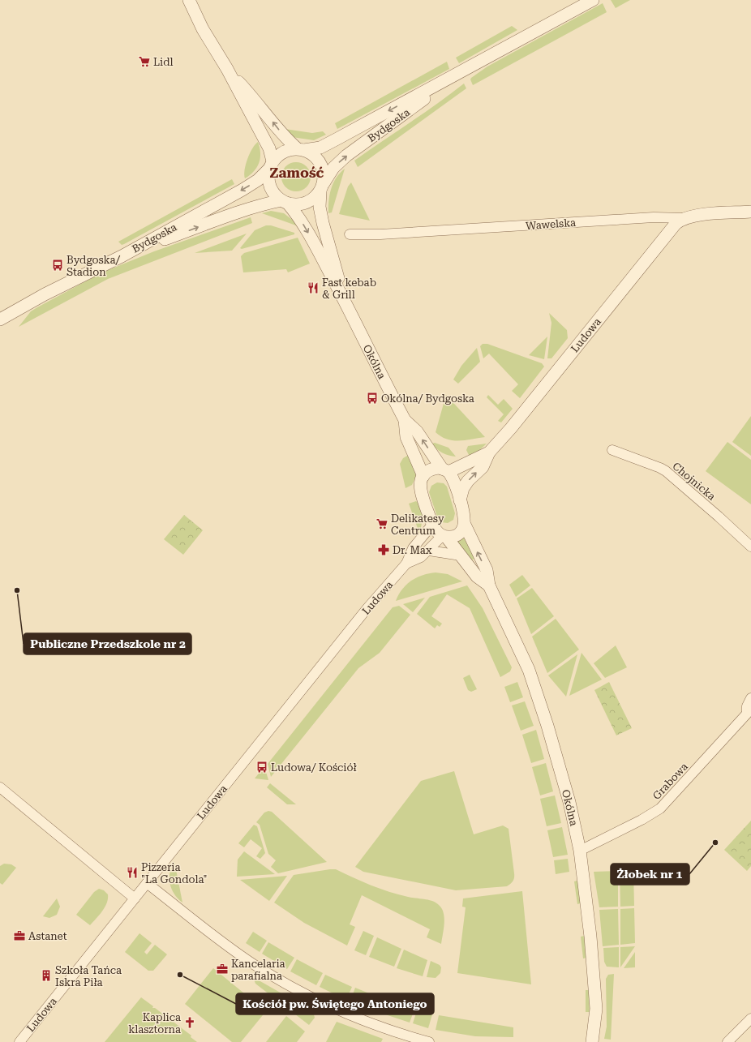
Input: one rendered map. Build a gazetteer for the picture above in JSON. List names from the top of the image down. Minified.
{"streets":{"street":["Bydgoska","Wawelska","Ludowa","Okólna","Chojnicka","Grabowa"]},"crossings":[["Bydgoska","Okólna"],["Wawelska","Ludowa"],["Ludowa","Okólna"],["Okólna","Grabowa"]],"districts":["Zamość"],"places":{"supermarket":["Lidl","Delikatesy Centrum"],"bus stop":["Bydgoska/ Stadion","Okólna/ Bydgoska","Ludowa/ Kościół"],"restaurant":["Fast kebab & Grill","Pizzeria \"La Gondola\""],"pharmacy":["Dr. Max"],"other":["Publiczne Przedszkole nr 2","Żłobek nr 1","Kościół pw. Świętego Antoniego"],"office":["Astanet","Kancelaria parafialna"],"building":["Szkoła Tańca Iskra Piła"],"church":["Kaplica klasztorna"]}}
